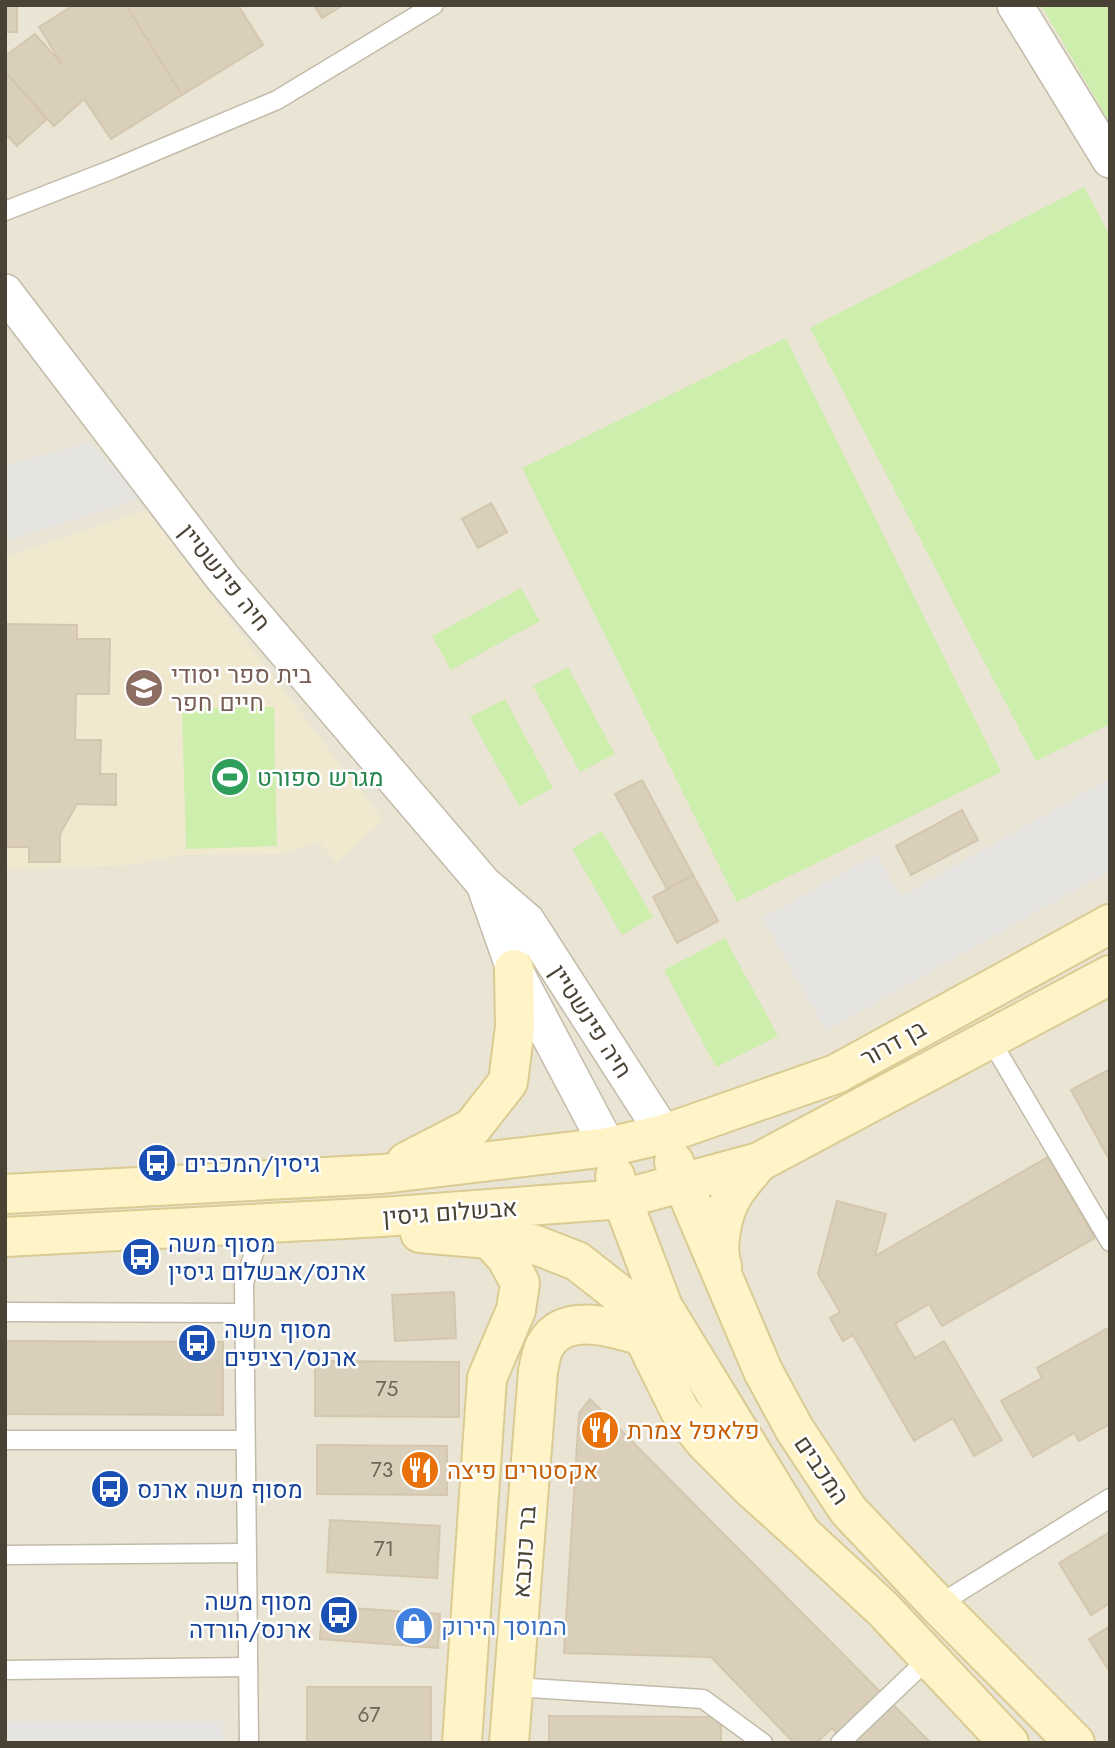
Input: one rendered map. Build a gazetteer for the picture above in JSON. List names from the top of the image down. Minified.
{"streets":{"street":["חיה פינשטיין","בן דרור","אבשלום גיסין","המכבים","בר כוכבא"]},"crossings":[["חיה פינשטיין","בן דרור"],["חיה פינשטיין","אבשלום גיסין"],["חיה פינשטיין","המכבים"],["בן דרור","אבשלום גיסין"],["בן דרור","המכבים"],["אבשלום גיסין","המכבים"]],"places":{"school or university":["בית ספר יסודי חיים חפר"],"sports":["מגרש ספורט"],"bus stop":["גיסין/המכבים","מסוף משה ארנס/אבשלום גיסין","מסוף משה ארנס/רציפים","מסוף משה ארנס","מסוף משה ארנס/הורדה"],"restaurant":["פלאפל צמרת","אקסטרים פיצה"],"shop":["המוסך הירוק"]},"house_numbers":["75","73","71","67"]}
